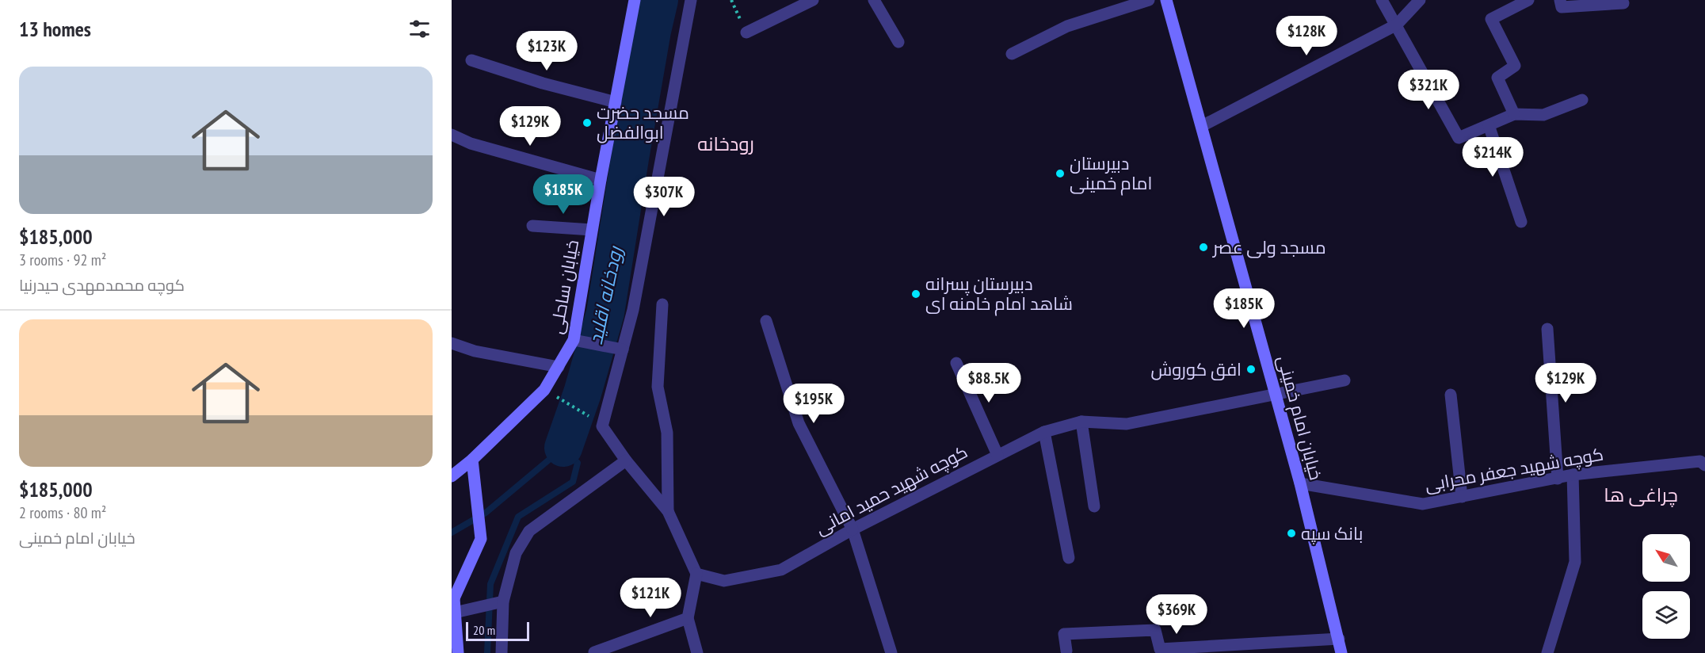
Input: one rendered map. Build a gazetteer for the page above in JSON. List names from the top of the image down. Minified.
{"streets":{"street":["خیابان ساحلی","خیابان امام خمینی","کوچه شهید جعفر محرابی","کوچه شهید حمید امانی"]},"crossings":[["خیابان امام خمینی","کوچه شهید جعفر محرابی"],["خیابان امام خمینی","کوچه شهید حمید امانی"]],"districts":["رودخانه","چراغی ها"],"water":["رودخانه اقلید"],"places":["مسجد حضرت ابوالفضل","دبیرستان امام خمینی","مسجد ولی عصر","دبیرستان پسرانه شاهد امام خامنه ای","افق کوروش","بانک سپه"],"scale_bar":"20 m","north":"top left","page":{"heading":"13 homes","price":["$128K","$123K","$321K","$129K","$214K","$185K","$307K","$185K","$88.5K","$129K","$195K","$121K","$369K"],"list":[{"name":"$185,000","note":"3 rooms · 92 m² · کوچه محمدمهدی حیدرنیا"},{"name":"$185,000","note":"2 rooms · 80 m² · خیابان امام خمینی"}],"scale":"20 m"}}
